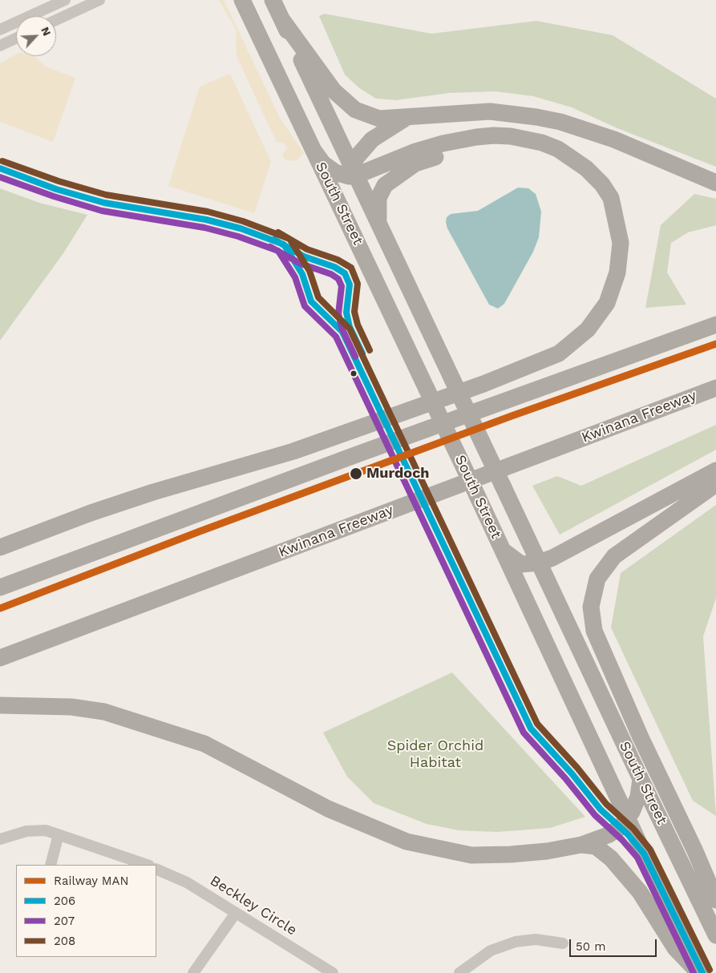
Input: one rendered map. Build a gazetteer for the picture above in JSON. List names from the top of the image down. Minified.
{"streets":{"highway":["South Street","Kwinana Freeway"],"street":["Beckley Circle"]},"parks":["Spider Orchid Habitat"],"places":["Murdoch"],"lines":["transit line 208","transit line 206","transit line 207","rail line MAN"],"legend":["Railway MAN","206","207","208"],"scale_bar":"50 m","north":"top right"}
